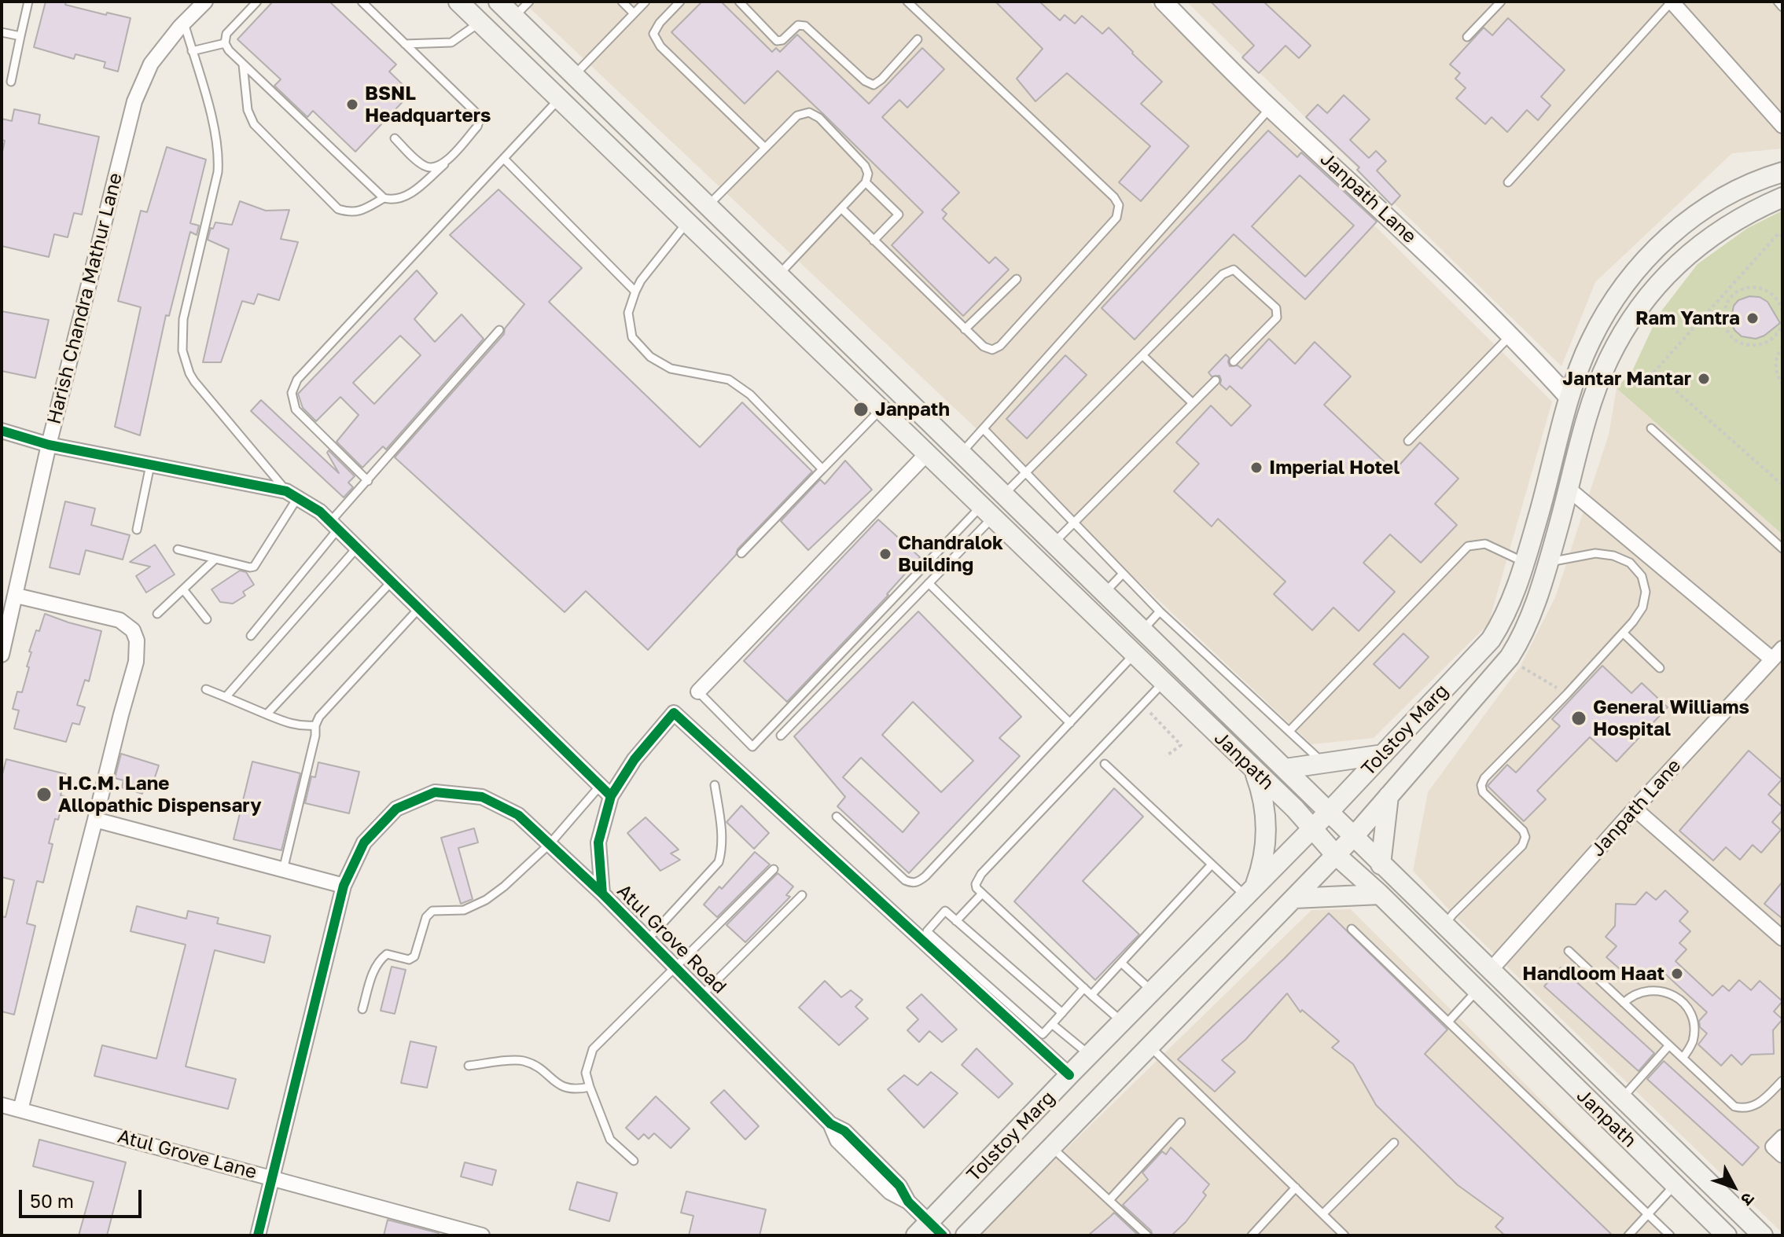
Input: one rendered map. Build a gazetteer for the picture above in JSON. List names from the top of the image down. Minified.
{"streets":{"main road":["Tolstoy Marg","Janpath"],"street":["Janpath Lane","Harish Chandra Mathur Lane","Atul Grove Road","Atul Grove Lane"]},"crossings":[["Janpath Lane","Tolstoy Marg"],["Janpath Lane","Janpath"],["Tolstoy Marg","Janpath"],["Tolstoy Marg","Atul Grove Road"],["Atul Grove Road","Atul Grove Lane"]],"places":["BSNL Headquarters","Ram Yantra","Jantar Mantar","Janpath","Imperial Hotel","Chandralok Building","General Williams Hospital","H.C.M. Lane Allopathic Dispensary","Handloom Haat"],"scale_bar":"50 m","north":"bottom right"}
